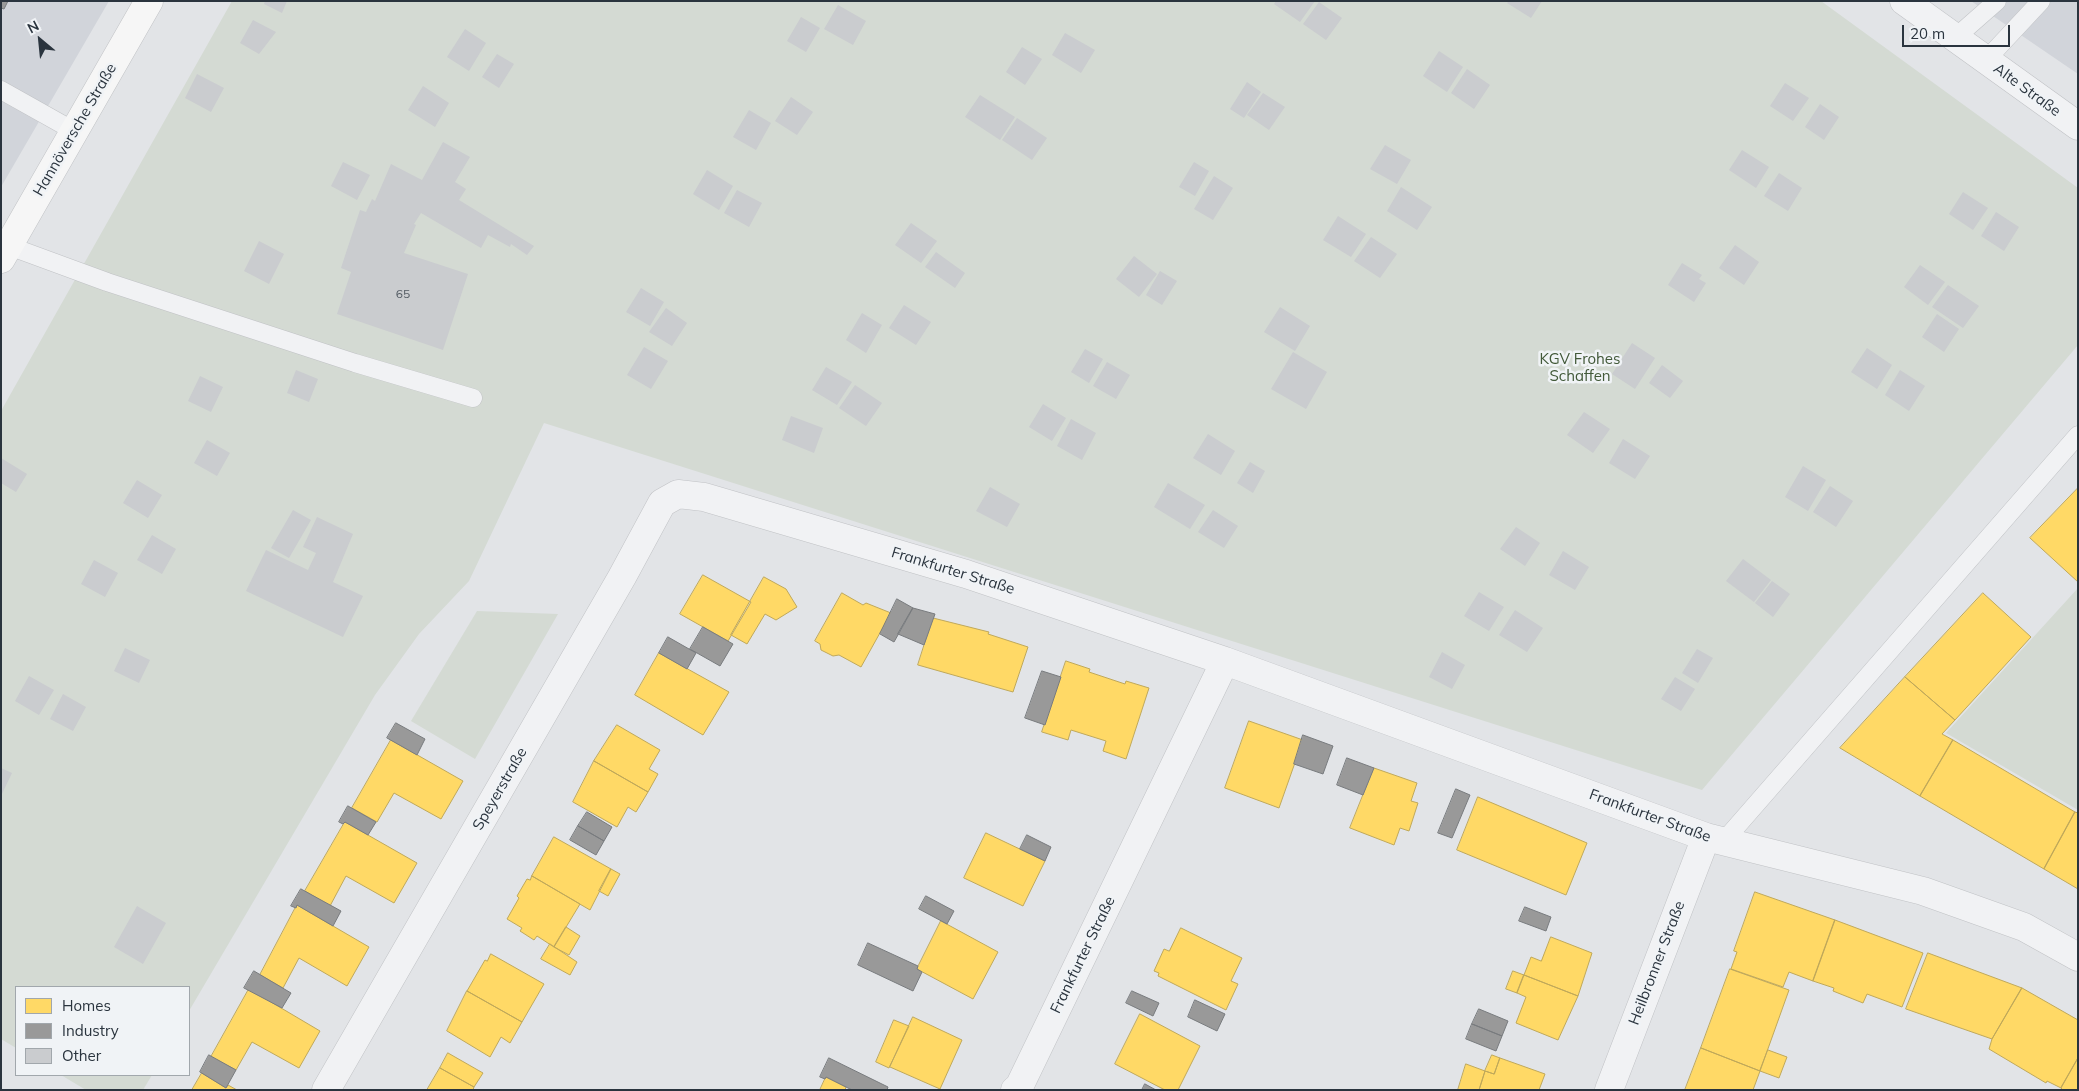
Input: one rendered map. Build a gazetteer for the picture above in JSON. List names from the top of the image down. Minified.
{"streets":{"main road":["Hannöversche Straße"],"street":["Alte Straße","Frankfurter Straße","Speyerstraße","Heilbronner Straße"]},"crossings":[["Frankfurter Straße","Speyerstraße"],["Frankfurter Straße","Heilbronner Straße"]],"parks":["KGV Frohes Schaffen"],"house_numbers":["65"],"legend":["Homes","Industry","Other"],"scale_bar":"20 m","north":"top left"}
